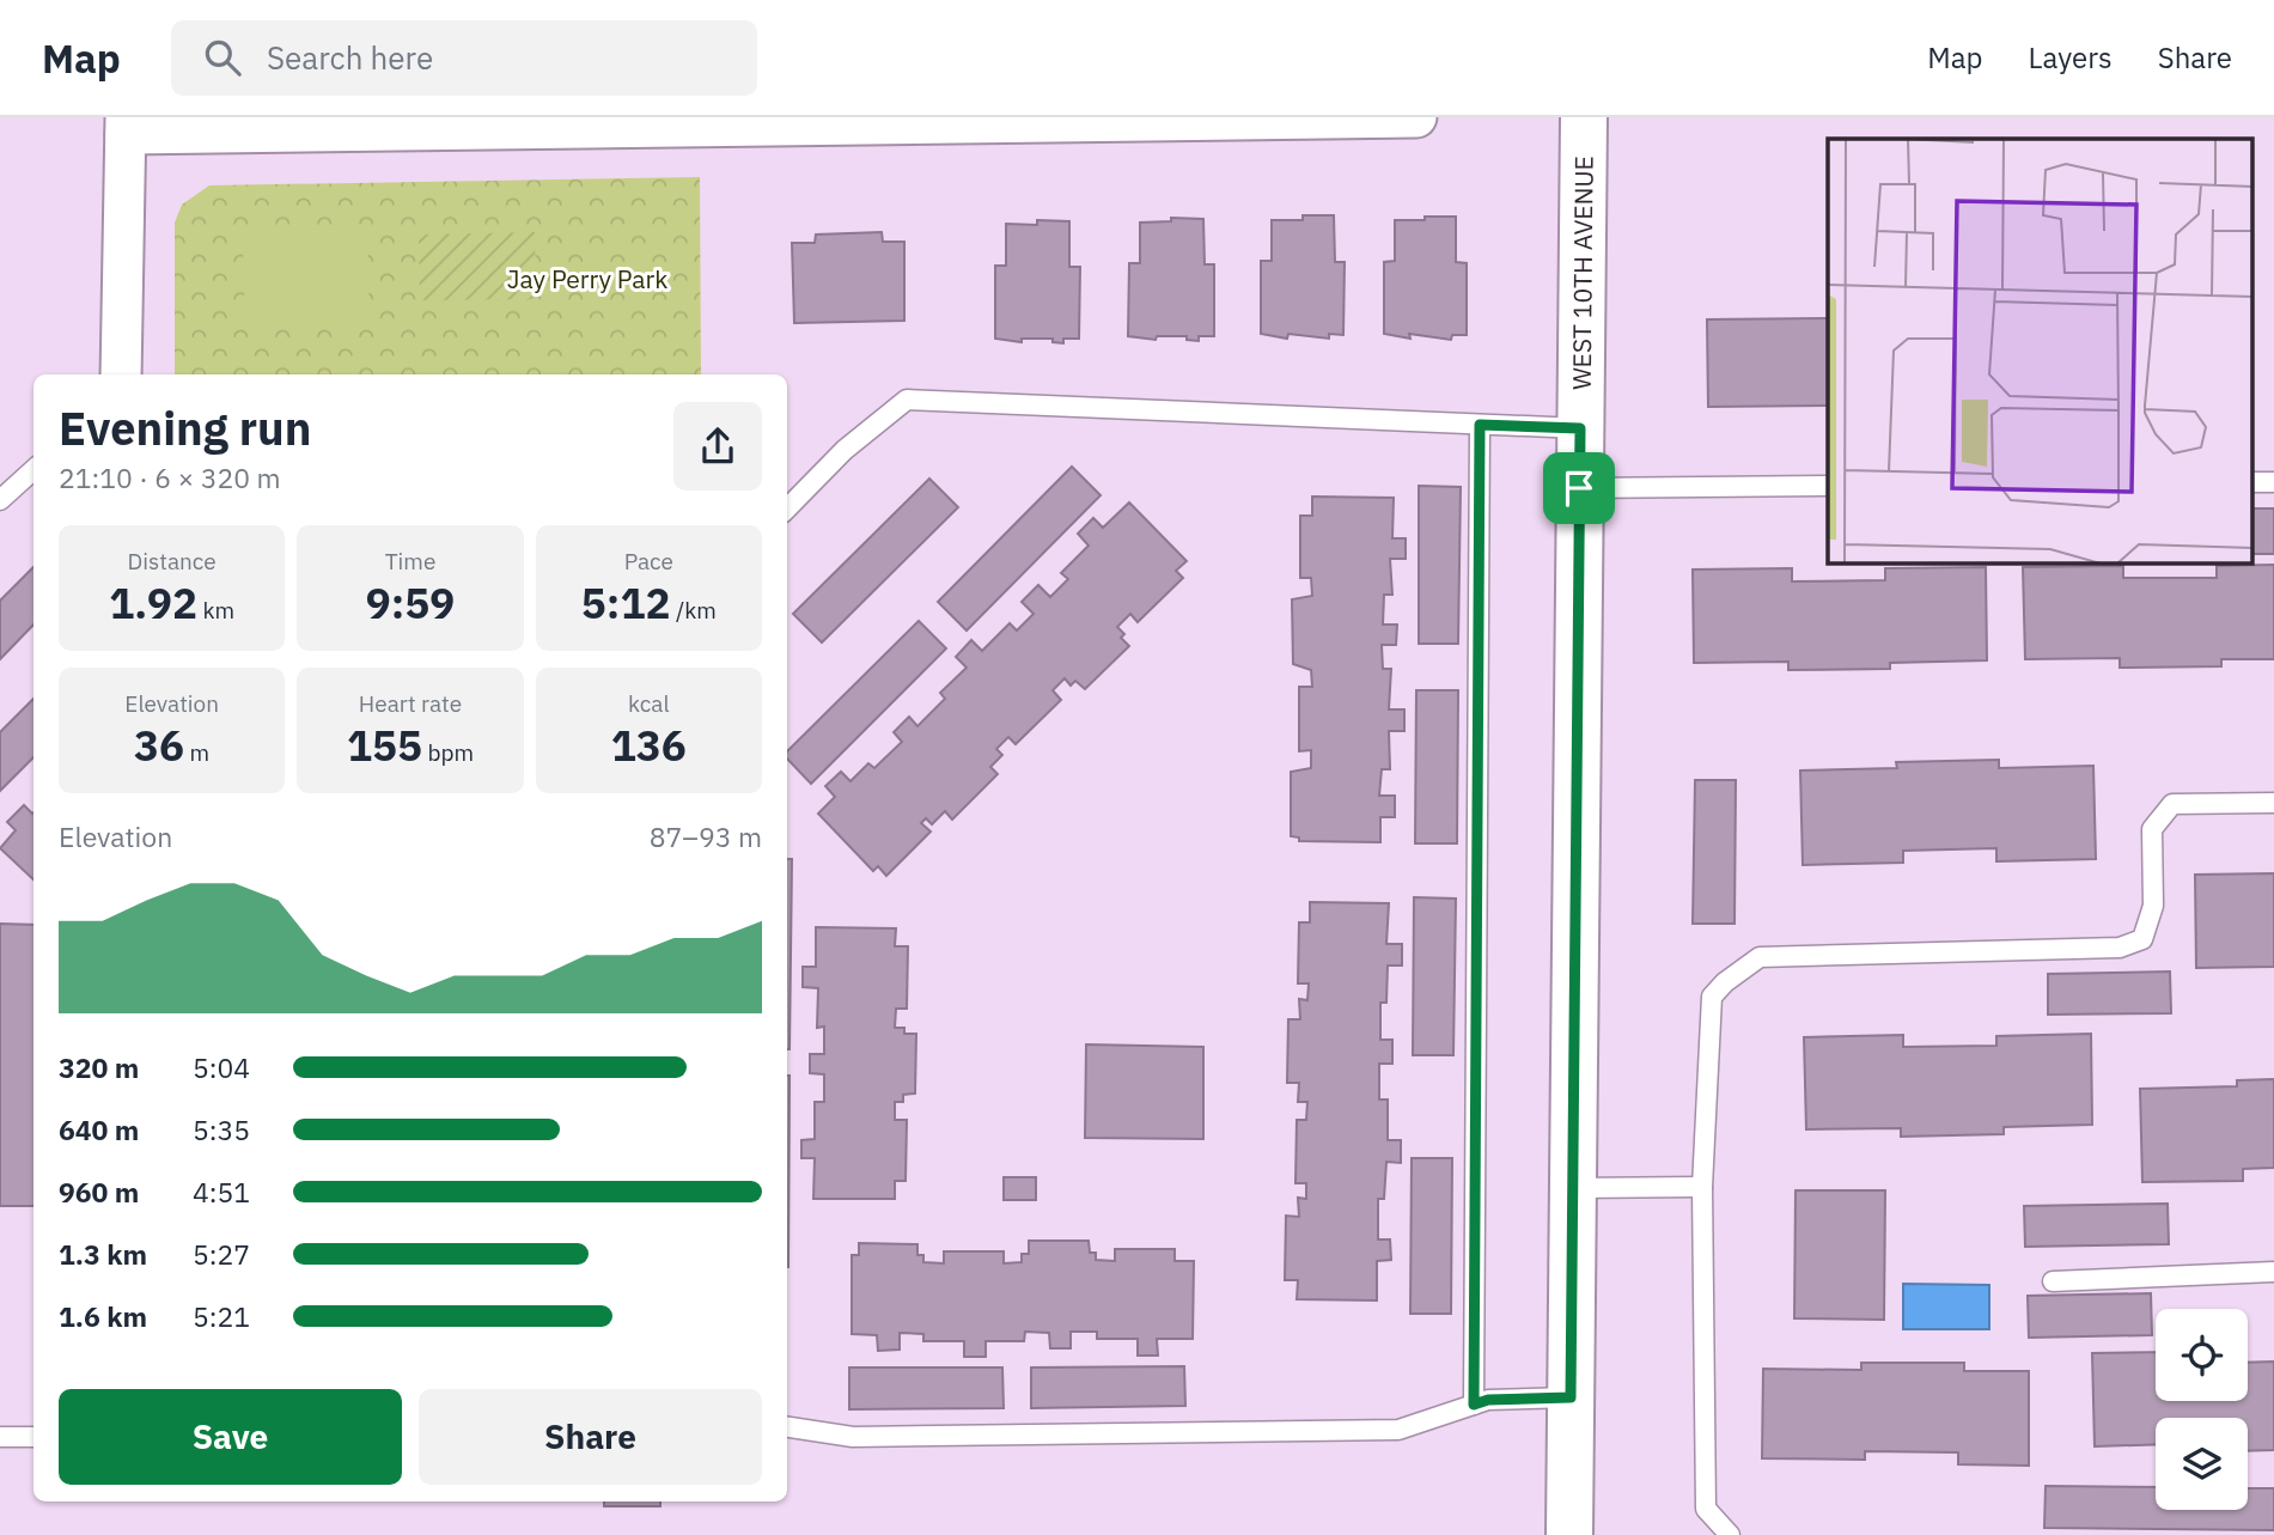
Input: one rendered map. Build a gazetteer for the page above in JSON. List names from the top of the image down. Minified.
{"streets":{"main road":["WEST 10TH AVENUE"]},"parks":["Jay Perry Park"],"page":{"header":"Map","search":"Search here","nav":["Map","Layers","Share"],"heading":["Evening run","21:10 · 6 × 320 m"],"stats":[["Distance","1.92 km"],["Time","9:59"],["Pace","5:12 /km"],["Elevation","36 m"],["Heart rate","155 bpm"],["kcal","136"]],"chart":["Elevation","87–93 m"],"list":[{"name":"320 m","note":"5:04"},{"name":"640 m","note":"5:35"},{"name":"960 m","note":"4:51"},{"name":"1.3 km","note":"5:27"},{"name":"1.6 km","note":"5:21"}],"buttons":["Save","Share"]}}
